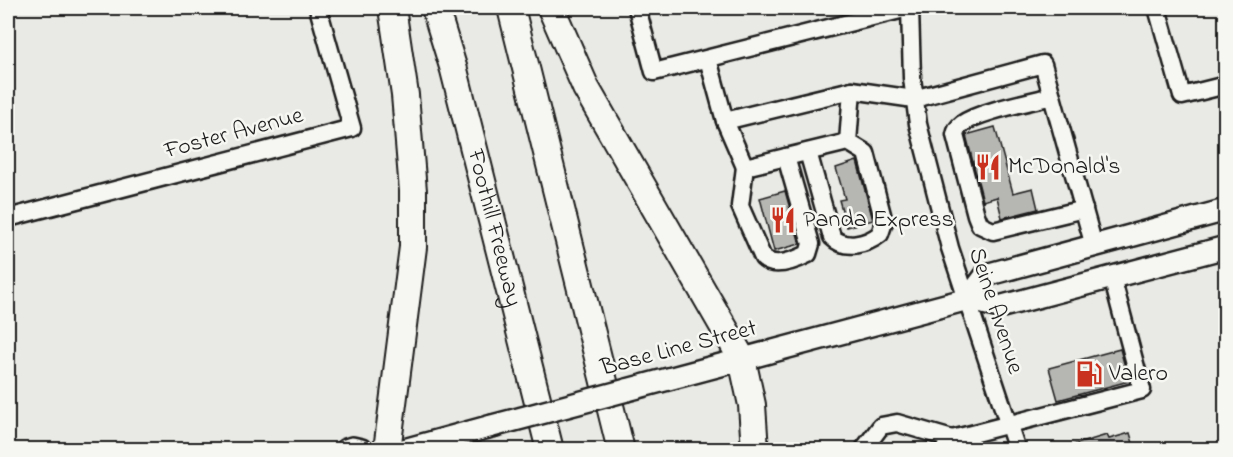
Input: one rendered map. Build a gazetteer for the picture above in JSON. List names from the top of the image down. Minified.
{"streets":{"highway":["Foothill Freeway"],"main road":["Base Line Street"],"street":["Foster Avenue","Seine Avenue"]},"crossings":[["Seine Avenue","Base Line Street"]],"places":{"restaurant":["McDonald's","Panda Express"],"fuel station":["Valero"]}}
